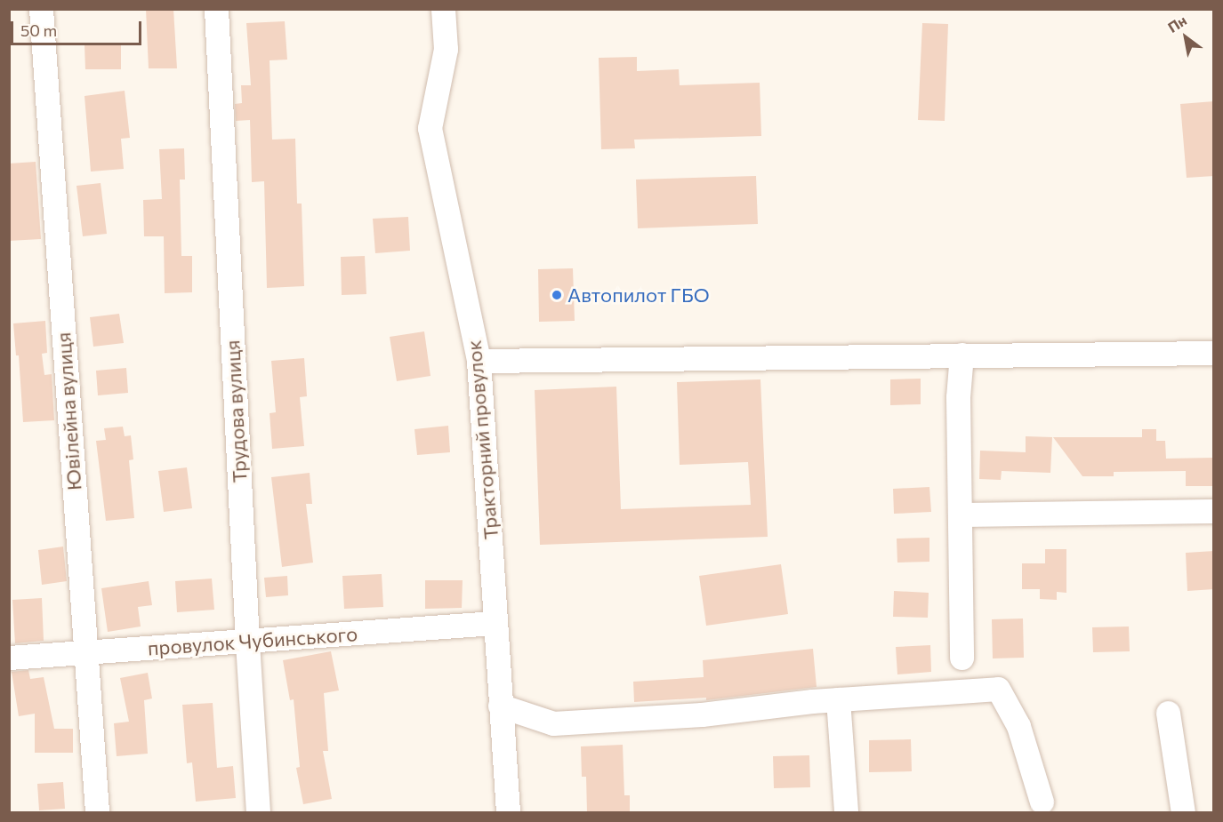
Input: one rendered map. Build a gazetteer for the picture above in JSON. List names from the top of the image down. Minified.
{"streets":{"street":["Ювілейна вулиця","Трудова вулиця","Тракторний провулок","провулок Чубинського"]},"crossings":[["Ювілейна вулиця","провулок Чубинського"],["Трудова вулиця","провулок Чубинського"],["Тракторний провулок","провулок Чубинського"]],"places":["Автопилот ГБО"],"scale_bar":"50 m","north":"top left"}
